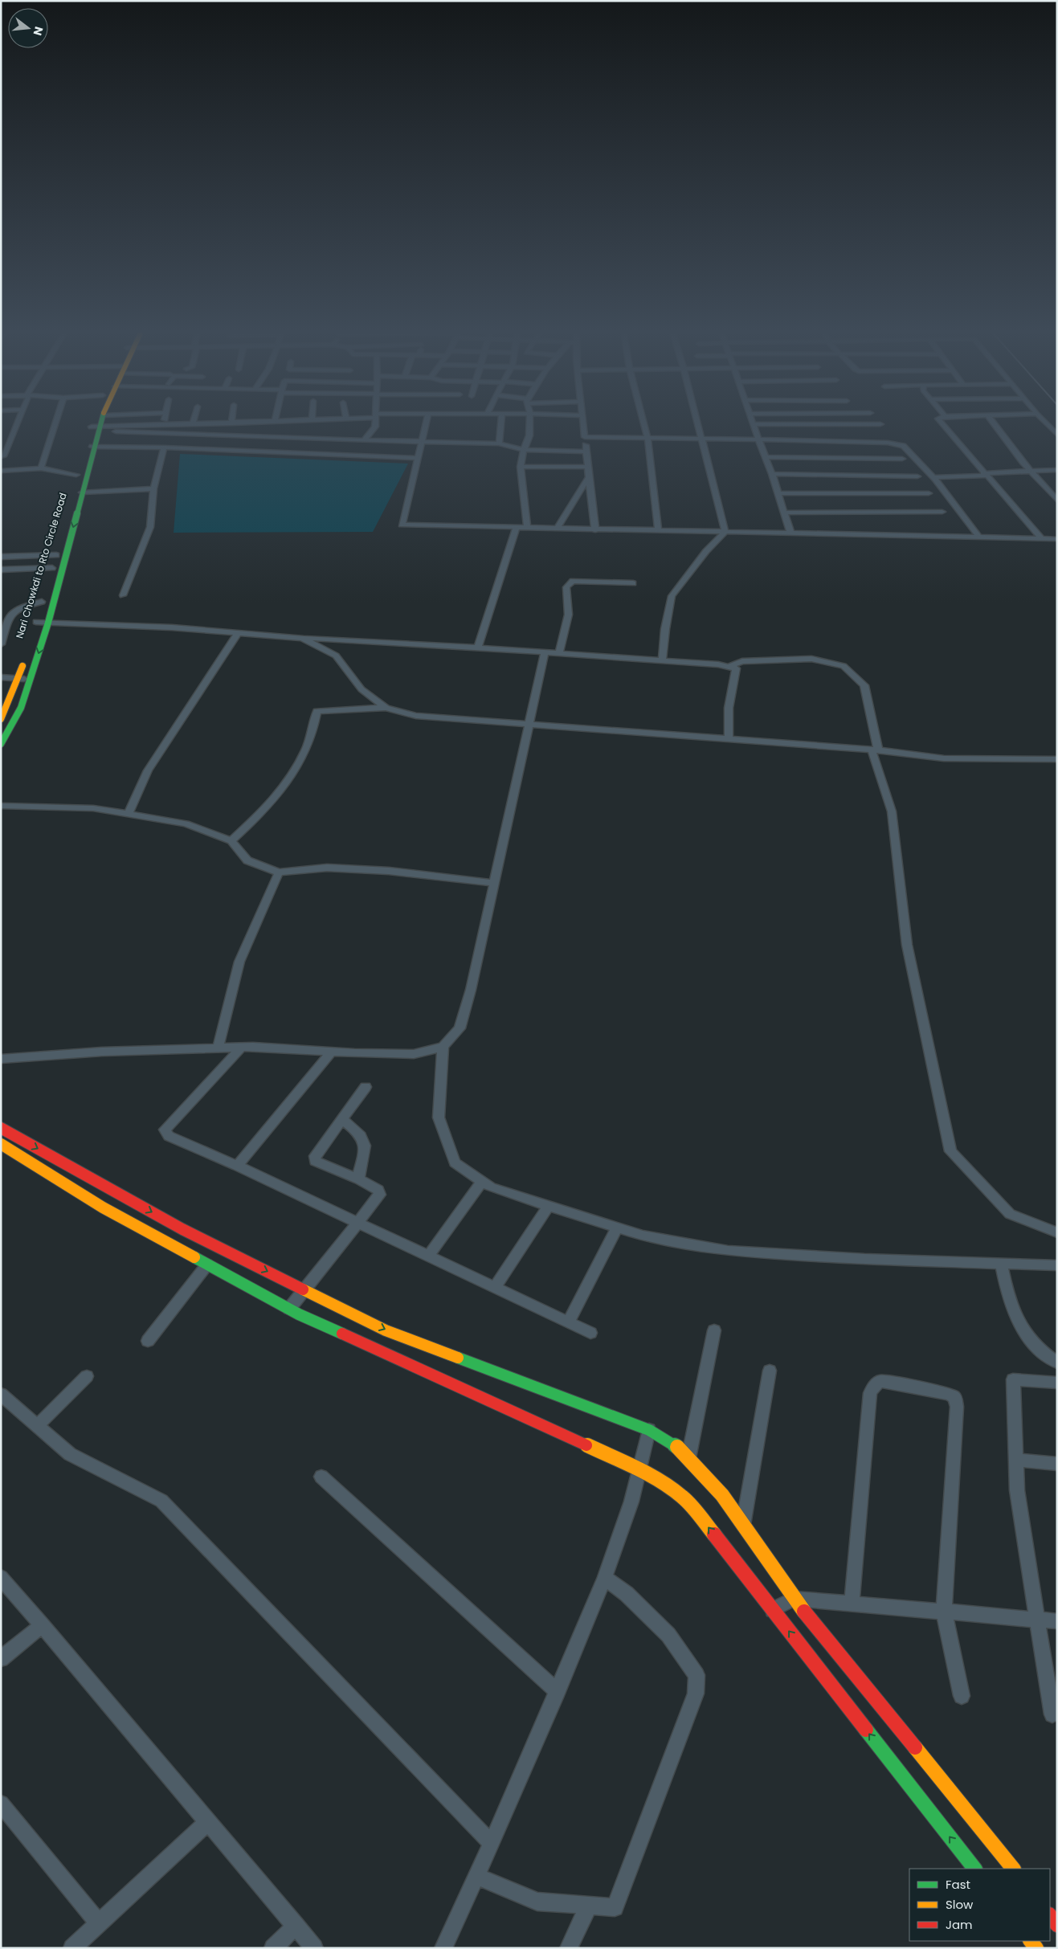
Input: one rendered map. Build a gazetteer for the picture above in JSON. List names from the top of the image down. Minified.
{"streets":{"main road":["Nari Chowkdi to Rto Circle Road"]},"legend":["Fast","Slow","Jam"],"north":"right"}
